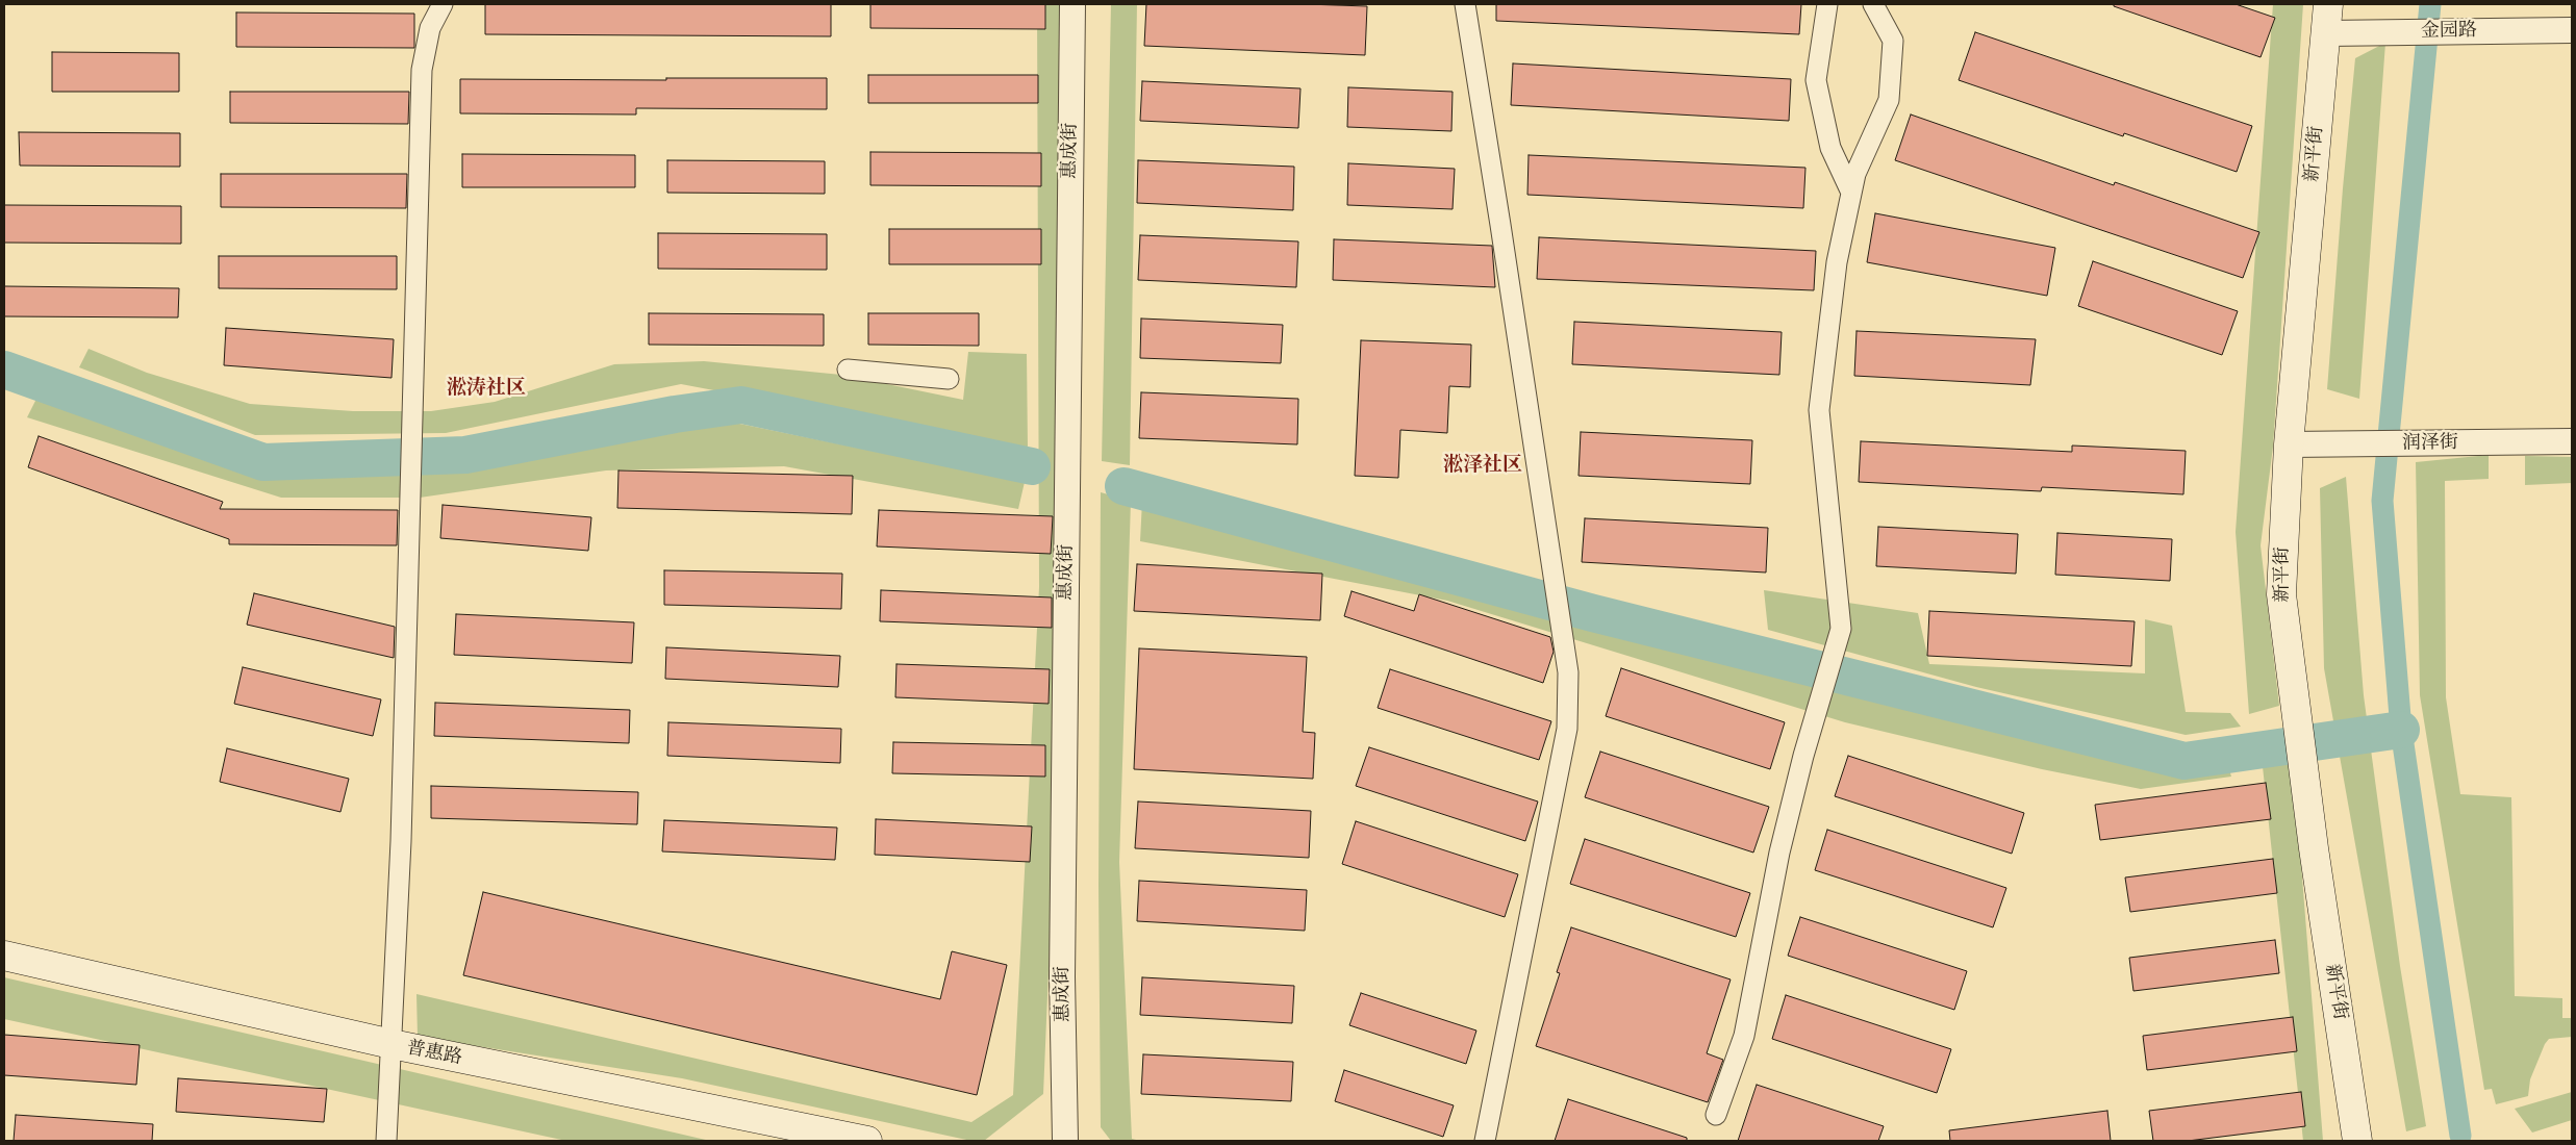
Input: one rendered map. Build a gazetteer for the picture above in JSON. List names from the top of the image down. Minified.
{"streets":{"main road":["新平街","普惠路"],"street":["金园路","惠成街","润泽街"]},"crossings":[["金园路","新平街"],["新平街","润泽街"]],"districts":["淞涛社区","淞泽社区"]}
